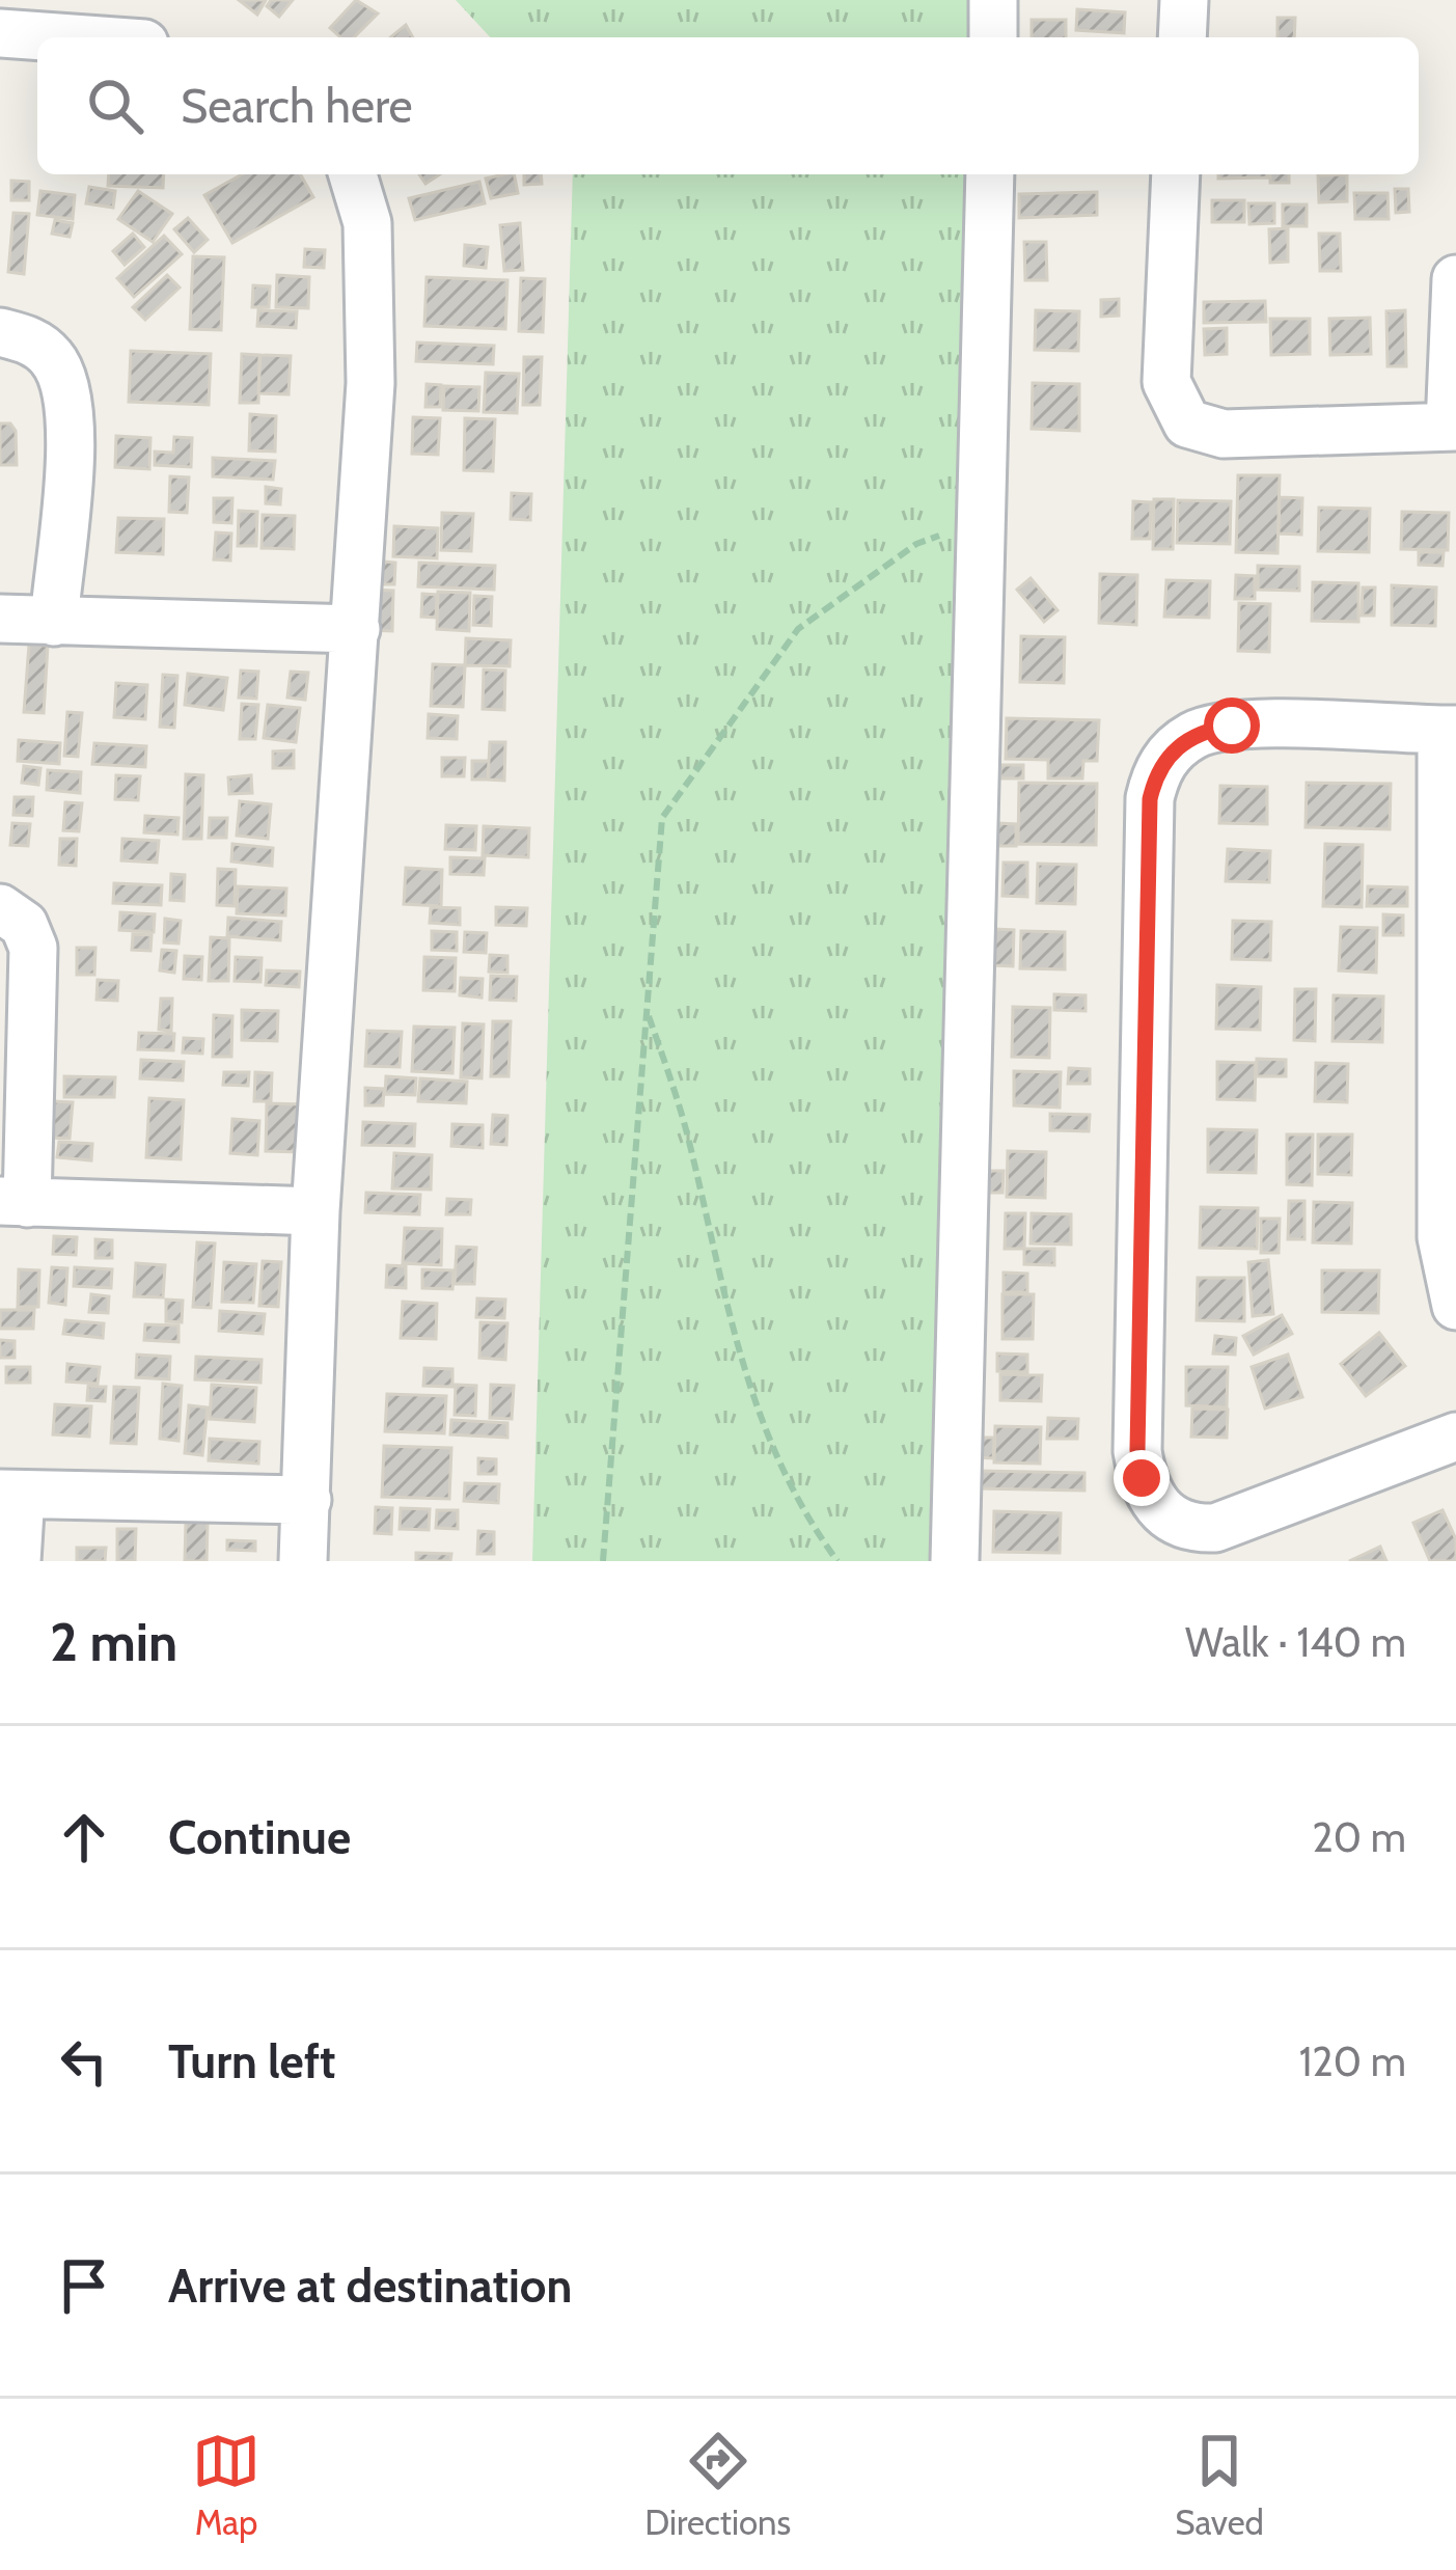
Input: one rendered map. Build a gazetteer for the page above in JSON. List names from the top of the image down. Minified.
{"page":{"search":"Search here","heading":["2 min","Walk · 140 m"],"list":[["Continue","20 m"],["Turn left","120 m"],"Arrive at destination"],"nav":["Map","Directions","Saved"]}}
